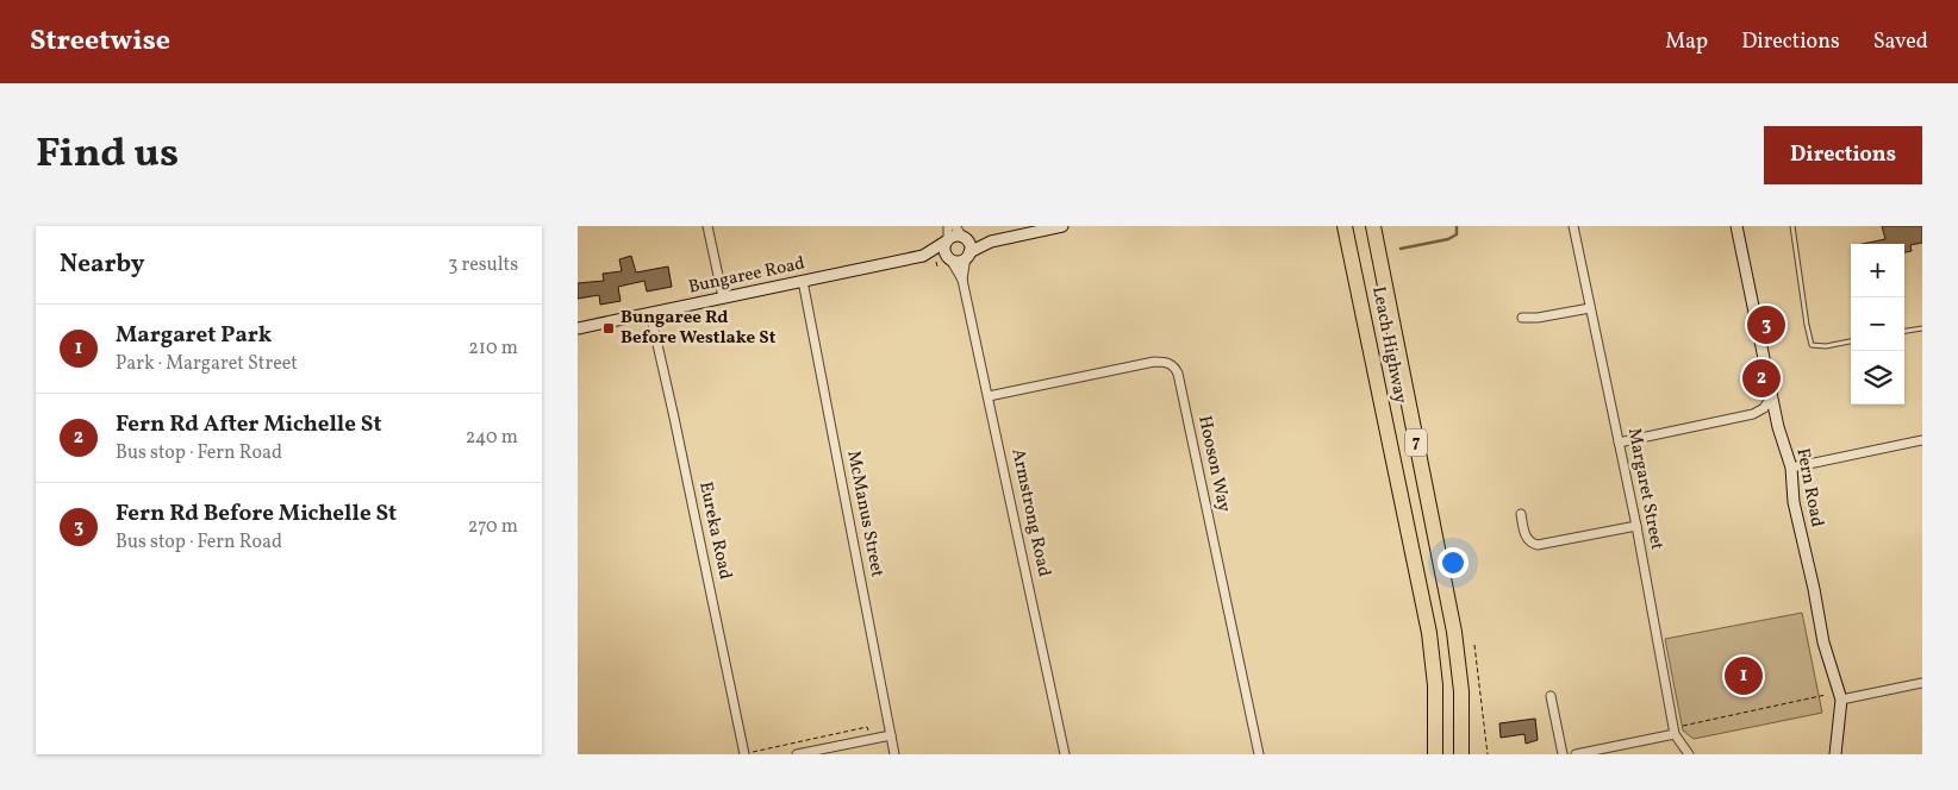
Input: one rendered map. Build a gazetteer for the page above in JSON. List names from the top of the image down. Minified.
{"streets":{"highway":["Leach Highway","7"],"street":["Bungaree Road","Hooson Way","Fern Road","Margaret Street","Armstrong Road","McManus Street","Eureka Road"]},"crossings":[["Bungaree Road","Armstrong Road"],["Bungaree Road","McManus Street"],["Bungaree Road","Eureka Road"],["Hooson Way","Armstrong Road"]],"places":{"transit":["Bungaree Rd Before Westlake St"]},"page":{"header":"Streetwise","nav":["Map","Directions","Saved"],"title":"Find us","buttons":"Directions","heading":["Nearby","3 results"],"map_buttons":["+","−"],"list":[{"mark":"1","name":"Margaret Park","note":"Park · Margaret Street","value":"210 m"},{"mark":"2","name":"Fern Rd After Michelle St","note":"Bus stop · Fern Road","value":"240 m"},{"mark":"3","name":"Fern Rd Before Michelle St","note":"Bus stop · Fern Road","value":"270 m"}],"pins":["3","2","1"]}}
